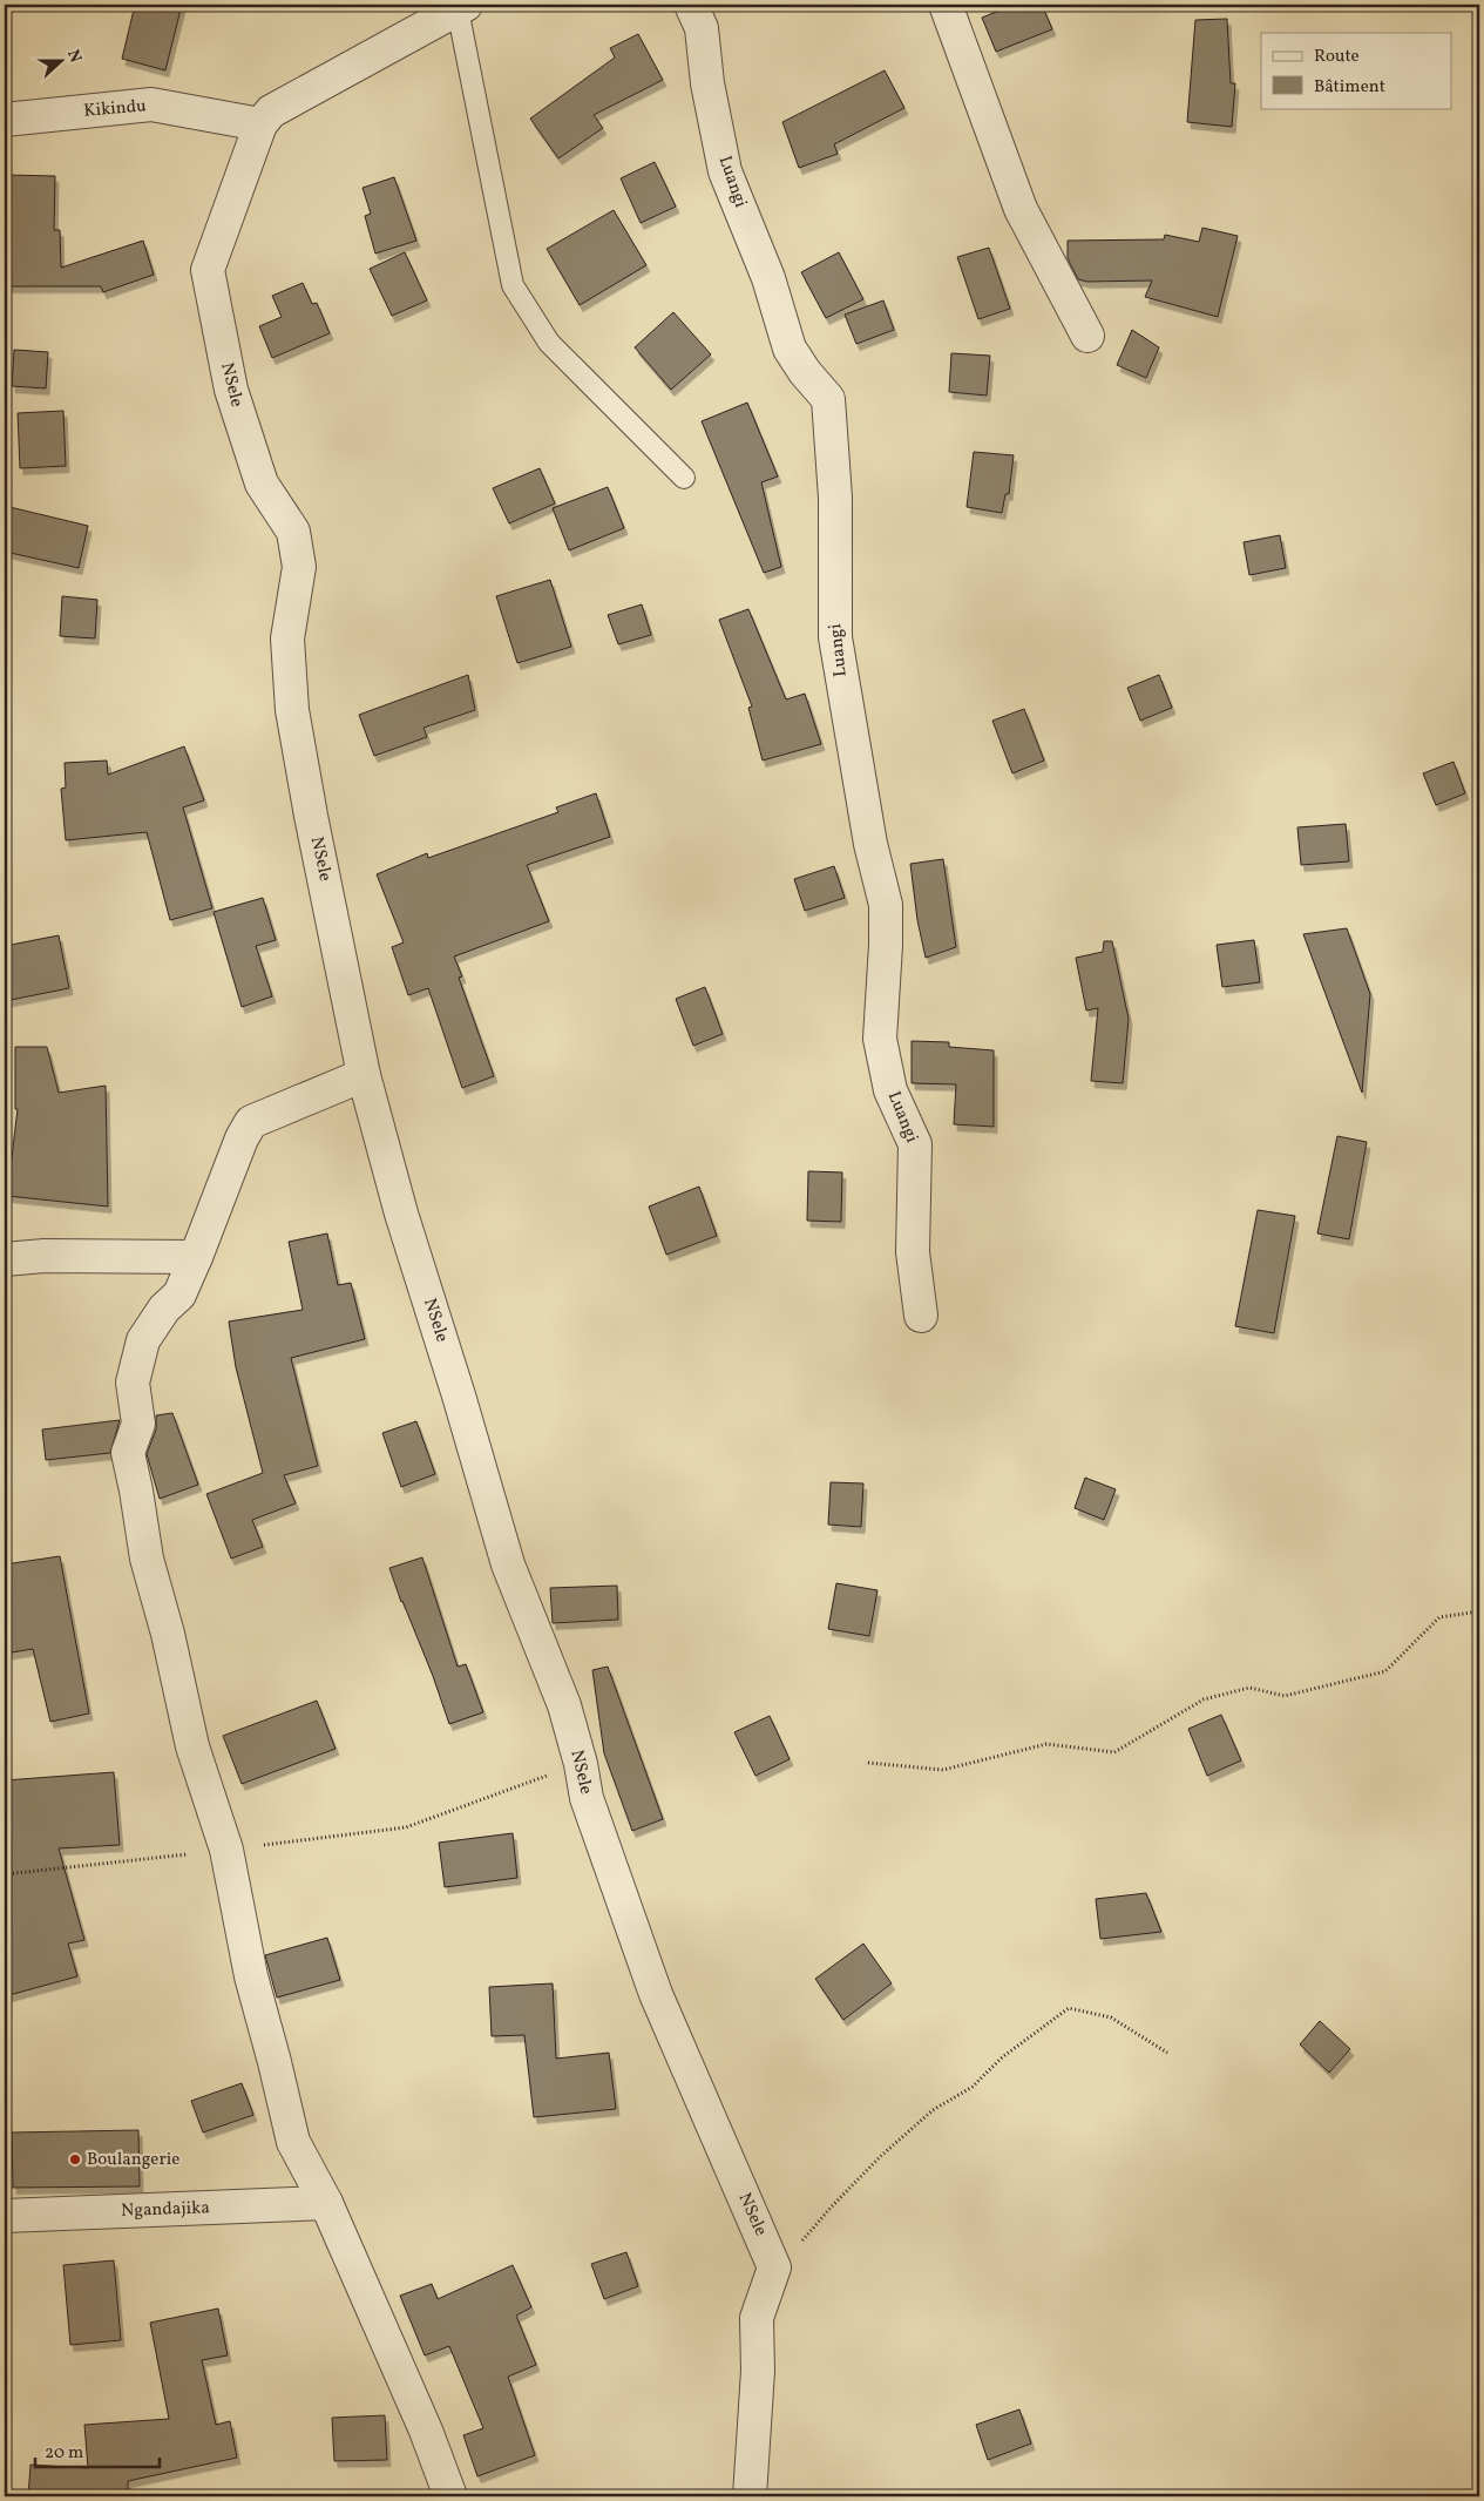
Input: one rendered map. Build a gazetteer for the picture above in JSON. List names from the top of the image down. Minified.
{"streets":{"street":["Kikindu","Luangi","NSele","Ngandajika"]},"crossings":[["Kikindu","NSele"]],"places":["Boulangerie"],"legend":["Route","Bâtiment"],"scale_bar":"20 m","north":"right"}
